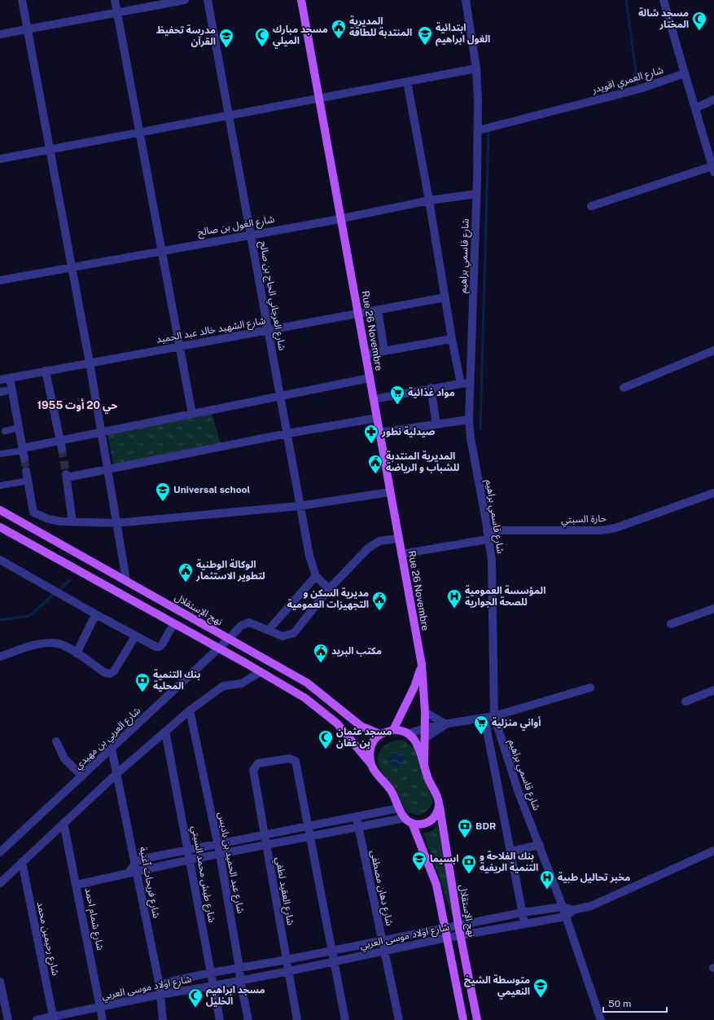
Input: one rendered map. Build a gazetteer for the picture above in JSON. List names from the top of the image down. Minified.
{"streets":{"main road":["Rue 26 Novembre","نهج الإستقلال"],"street":["شارع العمري اقويدر","شارع الغول بن صالح","شارع قاسمي براهيم","شارع العرجاني الحاج بن صالح","شارع الشهيد خالد عبد الحميد","حارة السبتي","شارع العربي بن مهيدي","شارع عبد الحميد بن باديس","شارع طبش محمد السبتي","شارع فريحات ٱغنية","شارع دهان مصطفى","شارع العقيد لطفي","شارع شمام احمد","شارع اولاد موسى العربي","شارع رحيمين محمد"]},"crossings":[["شارع العمري اقويدر","شارع قاسمي براهيم"],["شارع الغول بن صالح","شارع قاسمي براهيم"],["شارع الغول بن صالح","شارع العرجاني الحاج بن صالح"],["شارع الغول بن صالح","Rue 26 Novembre"],["شارع قاسمي براهيم","حارة السبتي"],["شارع قاسمي براهيم","شارع اولاد موسى العربي"],["شارع العرجاني الحاج بن صالح","شارع الشهيد خالد عبد الحميد"],["شارع الشهيد خالد عبد الحميد","Rue 26 Novembre"],["Rue 26 Novembre","نهج الإستقلال"],["نهج الإستقلال","شارع العربي بن مهيدي"],["نهج الإستقلال","شارع اولاد موسى العربي"],["شارع العربي بن مهيدي","شارع فريحات ٱغنية"],["شارع عبد الحميد بن باديس","شارع اولاد موسى العربي"],["شارع طبش محمد السبتي","شارع اولاد موسى العربي"],["شارع فريحات ٱغنية","شارع اولاد موسى العربي"],["شارع دهان مصطفى","شارع اولاد موسى العربي"],["شارع العقيد لطفي","شارع اولاد موسى العربي"],["شارع شمام احمد","شارع اولاد موسى العربي"],["شارع اولاد موسى العربي","شارع رحيمين محمد"]],"districts":["حي 20 أوت 1955"],"places":{"mosque":["مسجد شالة المختار","مسجد مبارك الميلي","مسجد عثمان بن عفان","مسجد ابراهيم الخليل"],"public building":["المديرية المنتدبة للطاقة","المديرية المنتدبة للشباب و الرياضة","الوكالة الوطنية لتطوير الاستثمار","مديرية السكن و التجهيزات العمومية","مكتب البريد"],"school or university":["ابتدائية الغول ابراهيم","مدرسة تحفيظ القرآن","Universal school","ابسيما","متوسطة الشيخ النعيمي"],"supermarket":["مواد غذائية","أواني منزلية"],"pharmacy":["صيدلية نطور"],"hospital":["المؤسسة العمومية للصحة الجوارية","مخبر تحاليل طبية"],"bank":["بنك التنمية المحلية","BDR","بنك الفلاحة و التنمية الريفية"]},"scale_bar":"50 m"}
